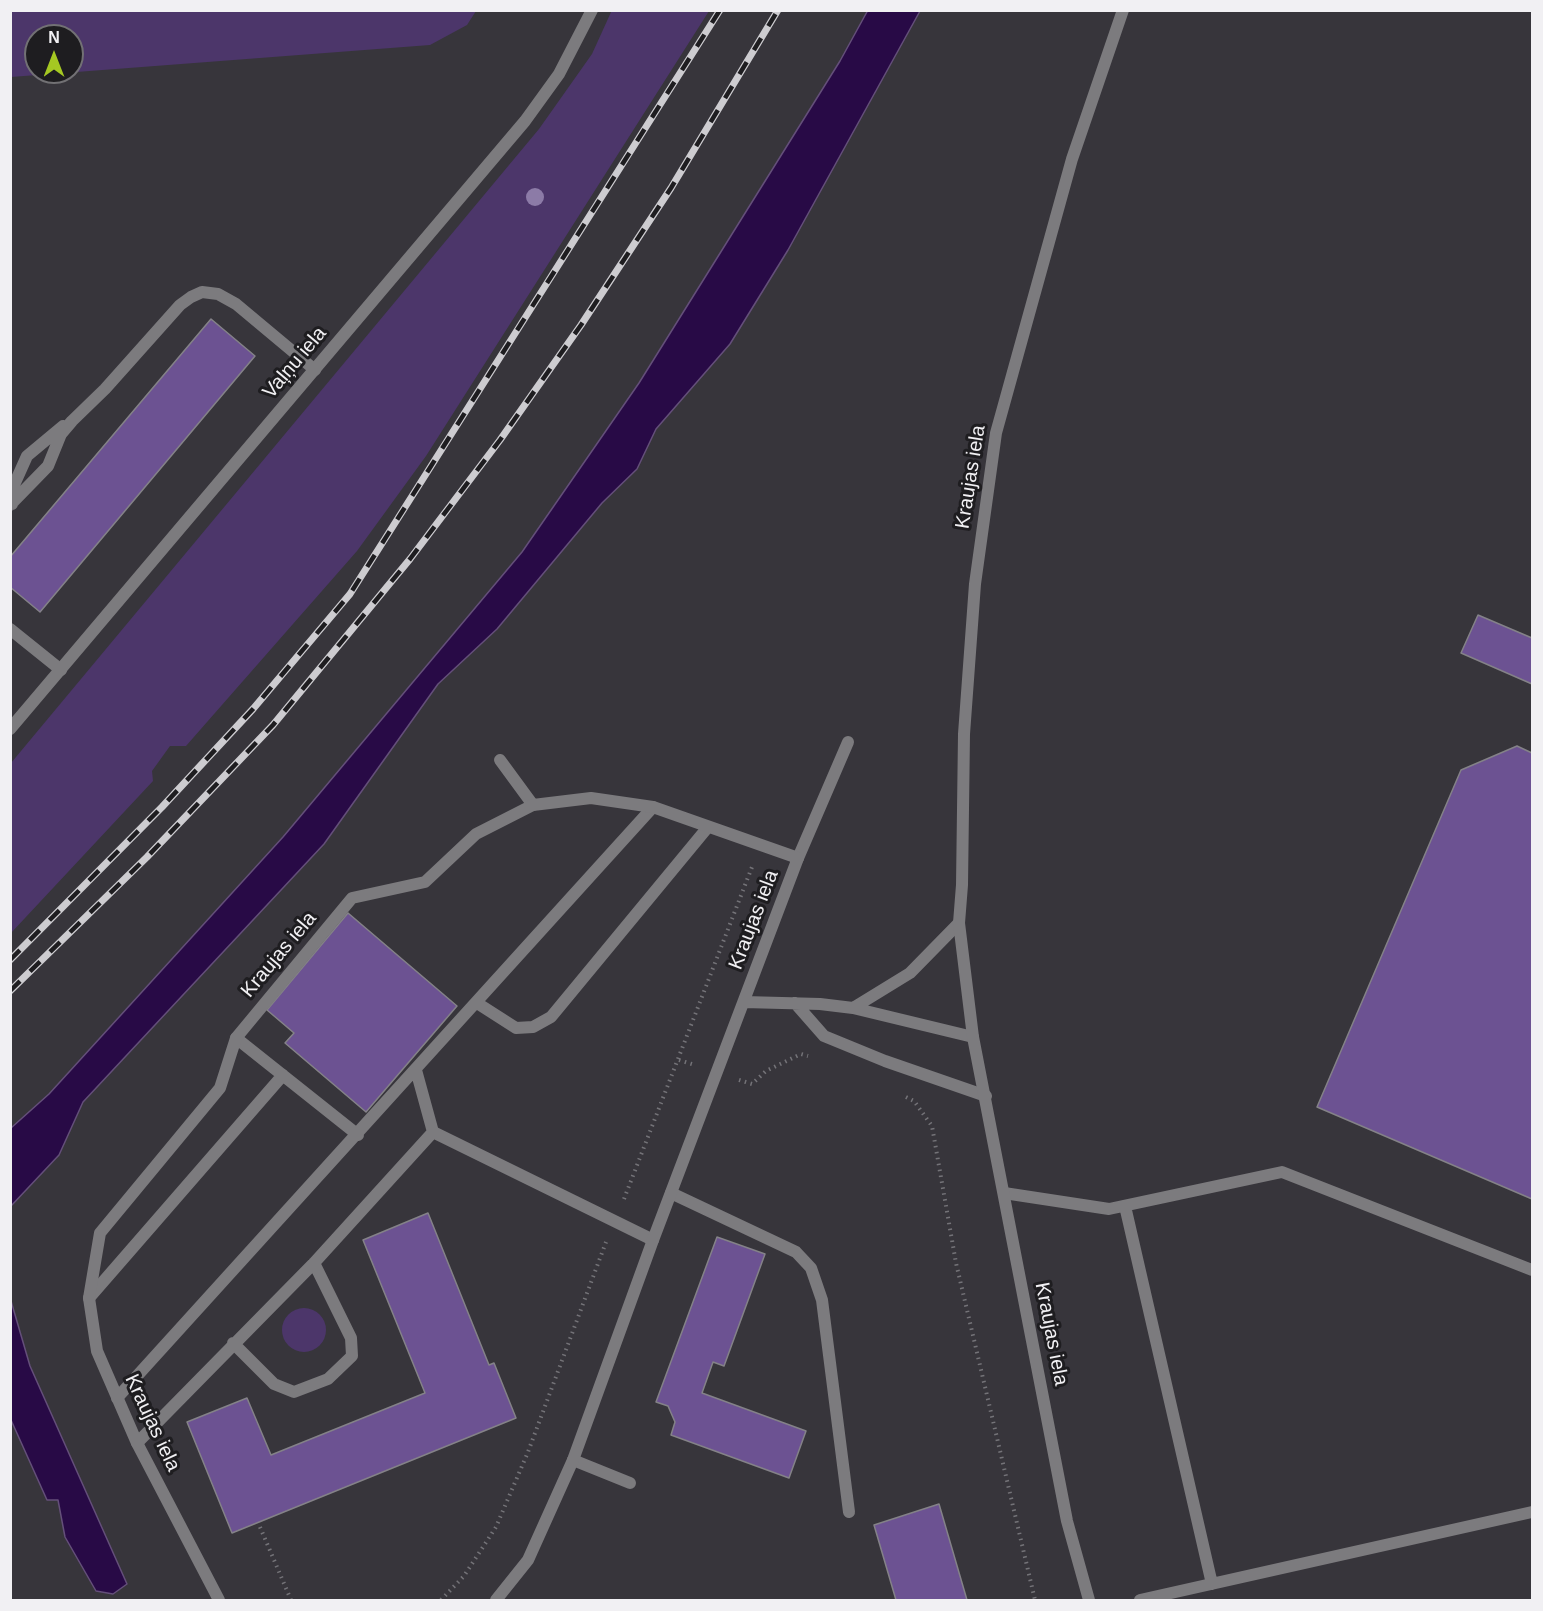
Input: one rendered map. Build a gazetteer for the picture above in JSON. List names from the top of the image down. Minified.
{"streets":{"street":["Vaļņu iela","Kraujas iela"]},"north":"top"}
